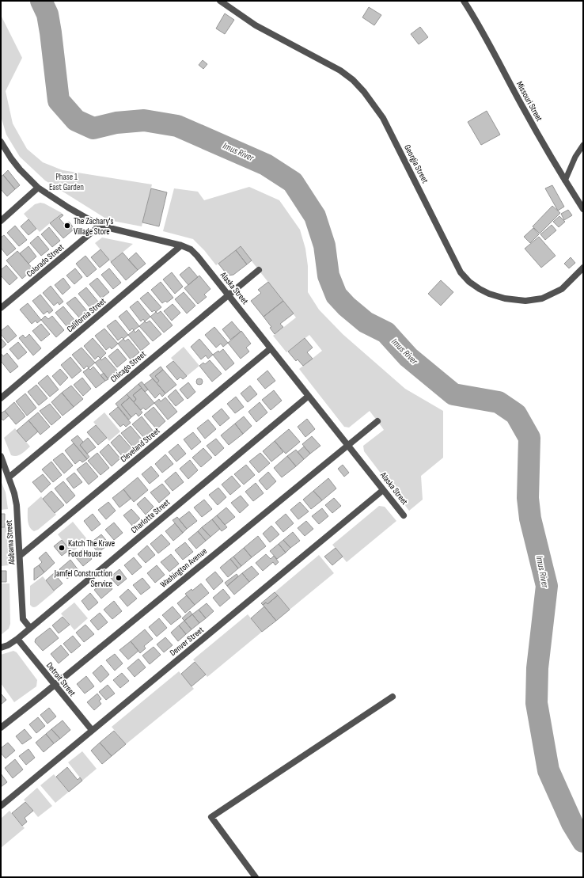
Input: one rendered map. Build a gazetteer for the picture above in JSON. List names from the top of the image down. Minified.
{"streets":{"street":["Missouri Street","Georgia Street","Colorado Street","Alaska Street","California Street","Chicago Street","Cleveland Street","Charlotte Street","Alabama Street","Washington Avenue","Denver Street","Detroit Street"]},"crossings":[["Colorado Street","Alaska Street"],["Alaska Street","California Street"],["Alaska Street","Chicago Street"],["Alaska Street","Cleveland Street"],["Alaska Street","Charlotte Street"],["Alaska Street","Washington Avenue"],["Alaska Street","Denver Street"],["Chicago Street","Alabama Street"],["Cleveland Street","Alabama Street"],["Charlotte Street","Alabama Street"],["Charlotte Street","Detroit Street"],["Washington Avenue","Detroit Street"],["Denver Street","Detroit Street"]],"water":["Imus River"],"parks":["Phase 1 East Garden"],"places":["The Zachary's Village Store","Katch The Krave Food House","Jamfel Construction Service"]}
